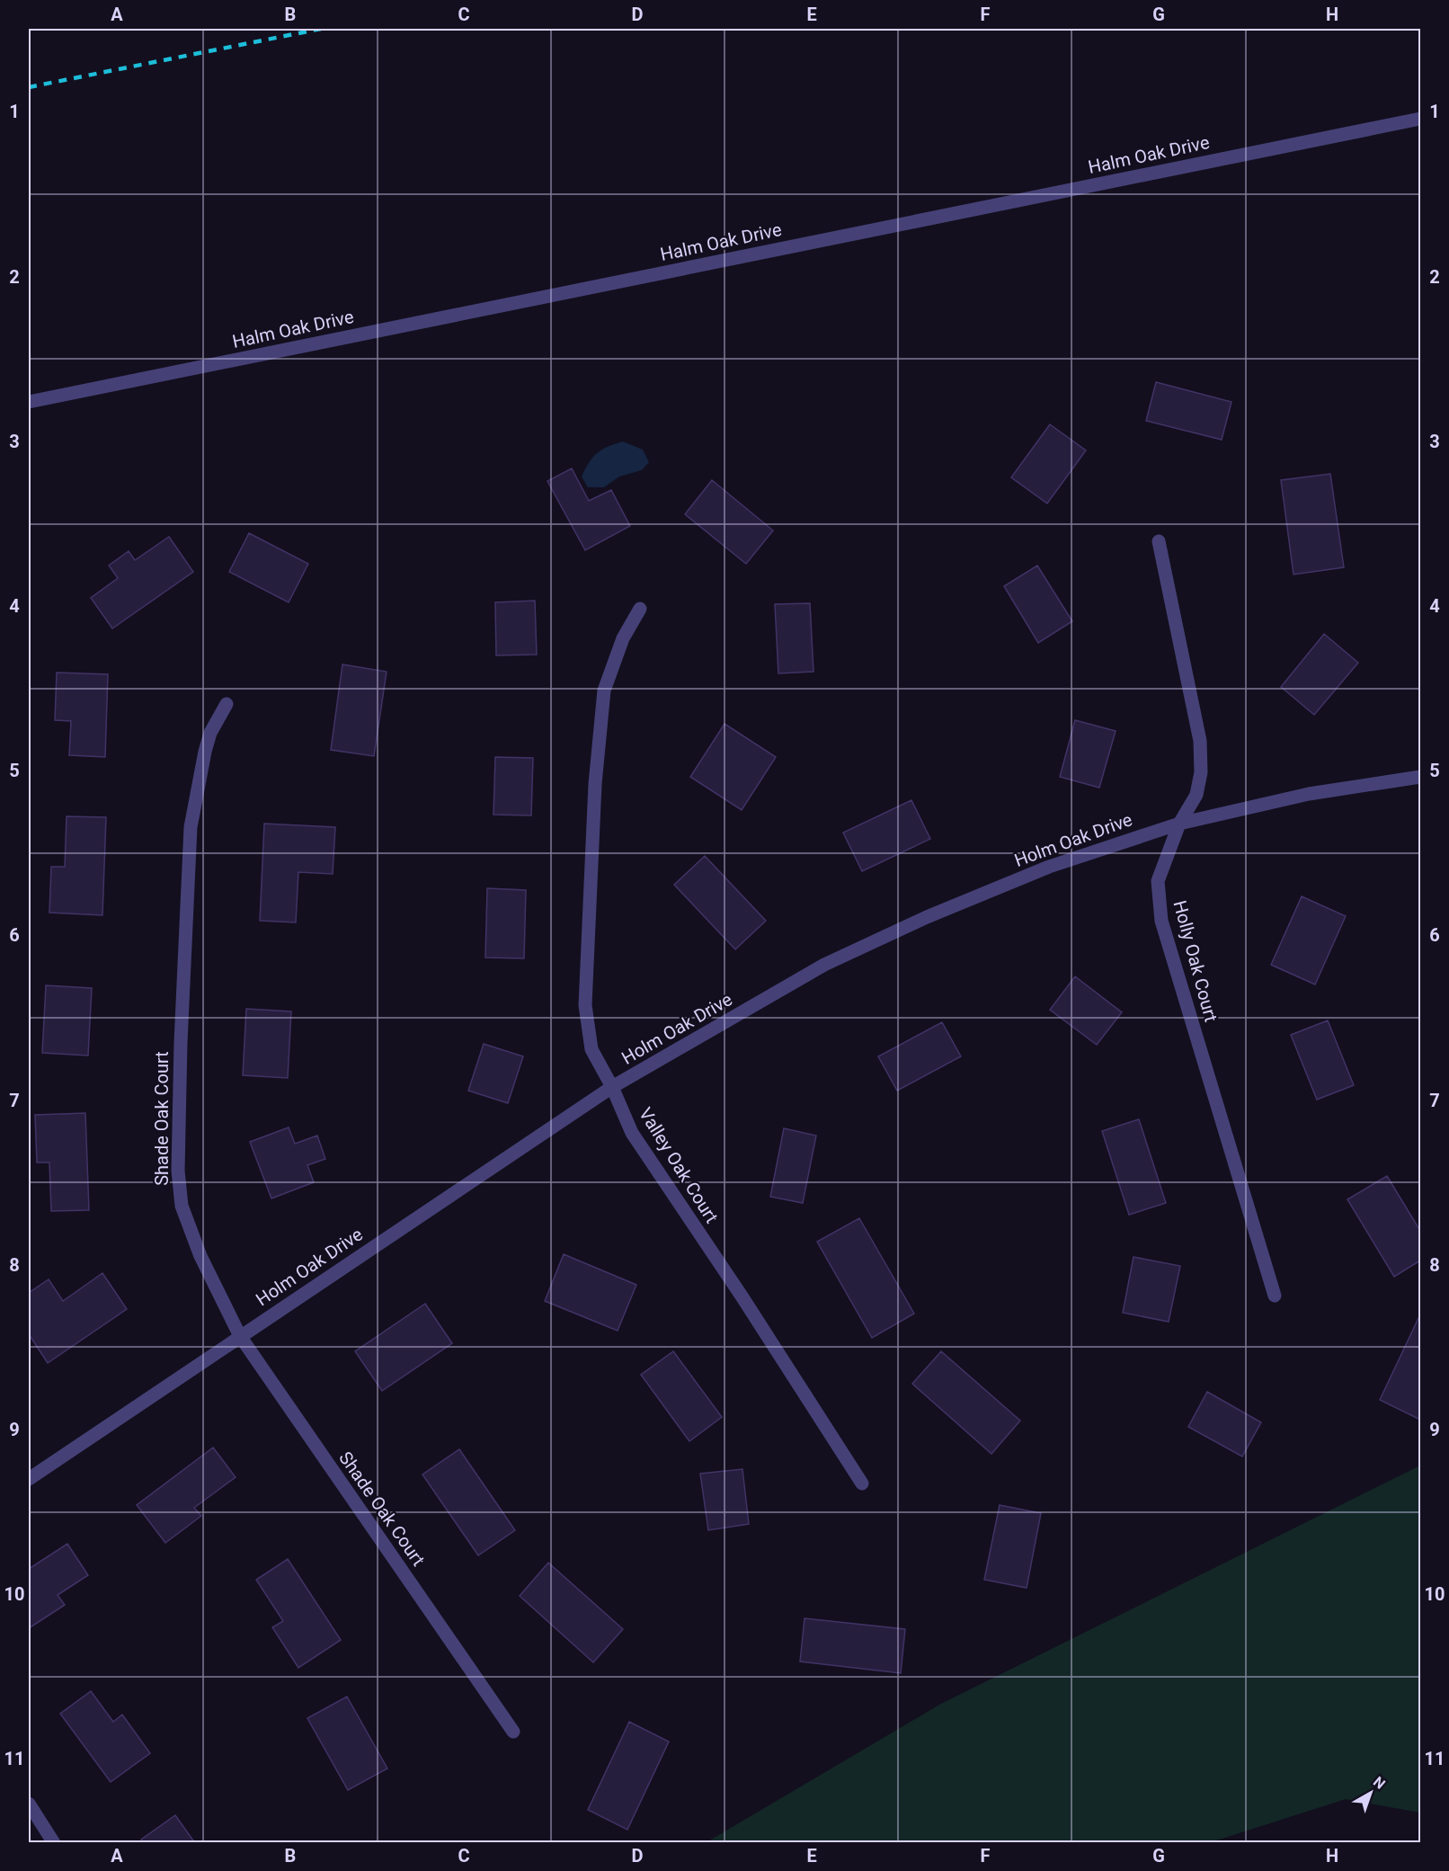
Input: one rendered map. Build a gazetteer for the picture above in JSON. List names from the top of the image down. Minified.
{"streets":{"street":["Halm Oak Drive","Holm Oak Drive","Holly Oak Court","Shade Oak Court","Valley Oak Court"]},"crossings":[["Holm Oak Drive","Holly Oak Court"],["Holm Oak Drive","Shade Oak Court"],["Holm Oak Drive","Valley Oak Court"]],"north":"top right","grid":{"columns":["A","B","C","D","E","F","G","H"],"rows":["1","2","3","4","5","6","7","8","9","10","11"]}}
